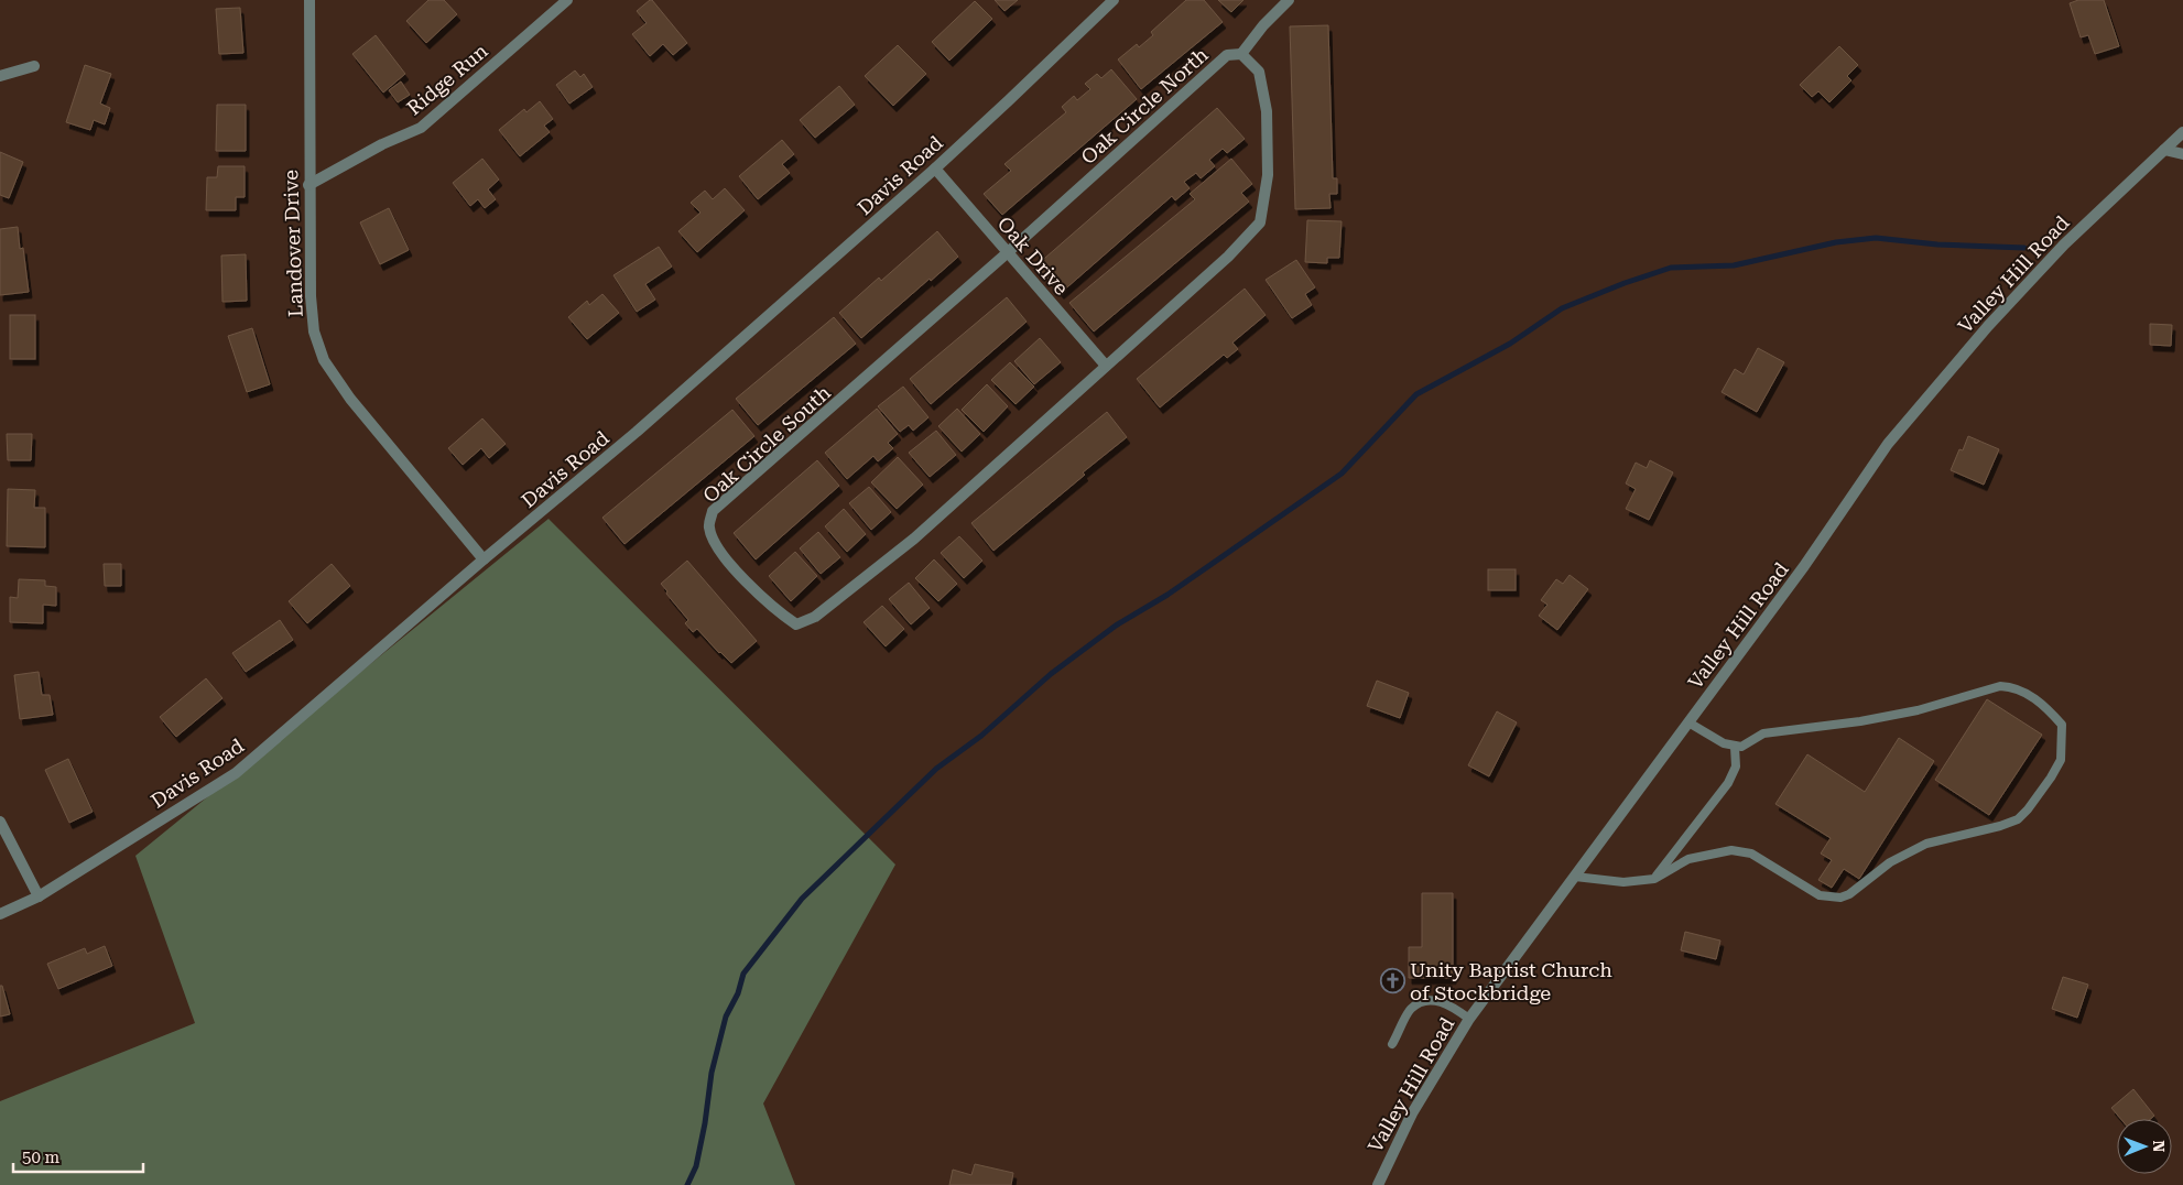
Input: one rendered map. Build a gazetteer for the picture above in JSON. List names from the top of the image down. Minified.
{"streets":{"street":["Ridge Run","Oak Circle North","Davis Road","Landover Drive","Oak Drive","Valley Hill Road","Oak Circle South"]},"crossings":[["Ridge Run","Landover Drive"],["Oak Circle North","Oak Drive"],["Oak Circle North","Oak Circle South"],["Davis Road","Landover Drive"],["Davis Road","Oak Drive"],["Oak Drive","Oak Circle South"]],"places":{"church":["Unity Baptist Church of Stockbridge"]},"scale_bar":"50 m","north":"right"}
